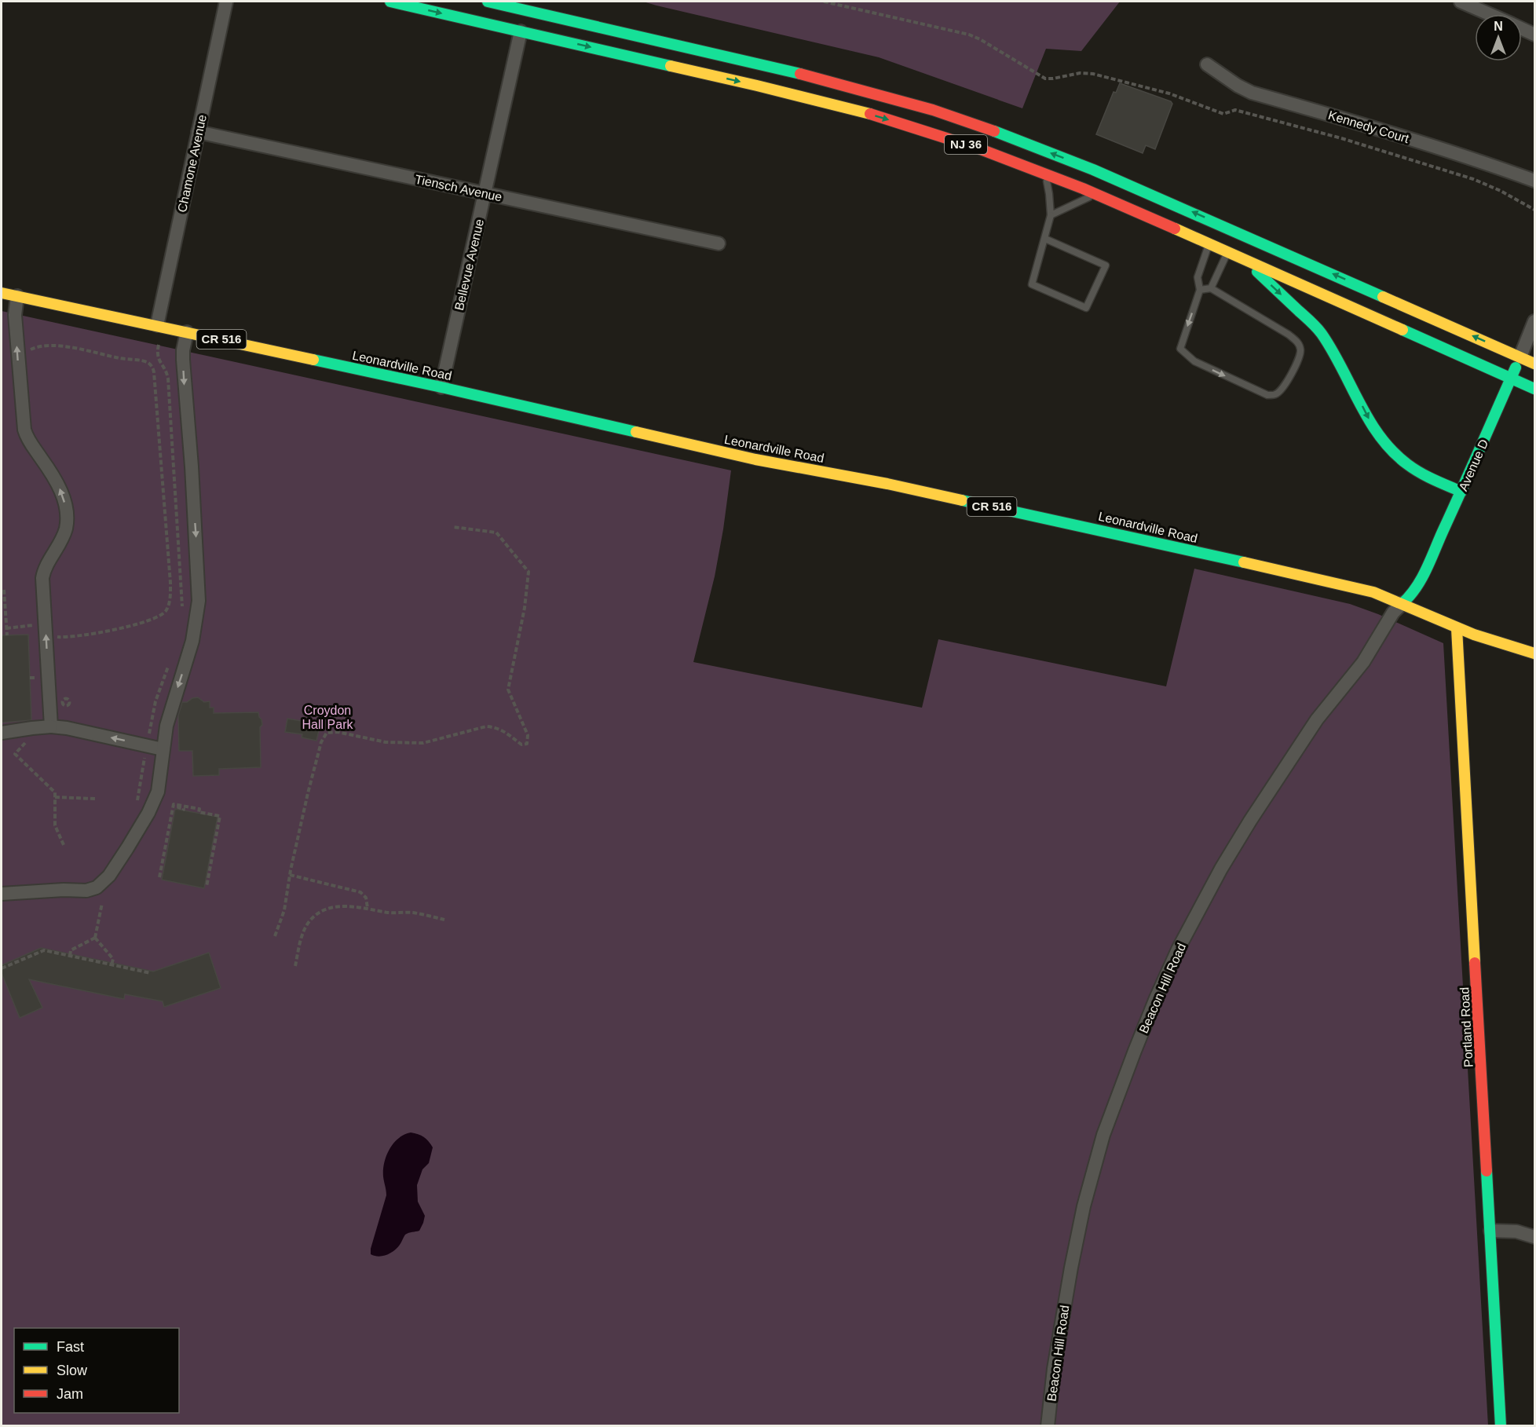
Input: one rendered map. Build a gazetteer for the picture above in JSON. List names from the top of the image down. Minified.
{"streets":{"main road":["NJ 36","CR 516","Leonardville Road","Avenue D","Portland Road"],"street":["Kennedy Court","Chamone Avenue","Tiensch Avenue","Bellevue Avenue","Beacon Hill Road"]},"crossings":[["NJ 36","Bellevue Avenue"],["NJ 36","Avenue D"],["Chamone Avenue","Tiensch Avenue"],["Chamone Avenue","Leonardville Road"],["Tiensch Avenue","Bellevue Avenue"],["Bellevue Avenue","Leonardville Road"],["Leonardville Road","Avenue D"],["Leonardville Road","Beacon Hill Road"],["Leonardville Road","Portland Road"],["Avenue D","Beacon Hill Road"]],"parks":["Croydon Hall Park"],"legend":["Fast","Slow","Jam"],"north":"top"}
